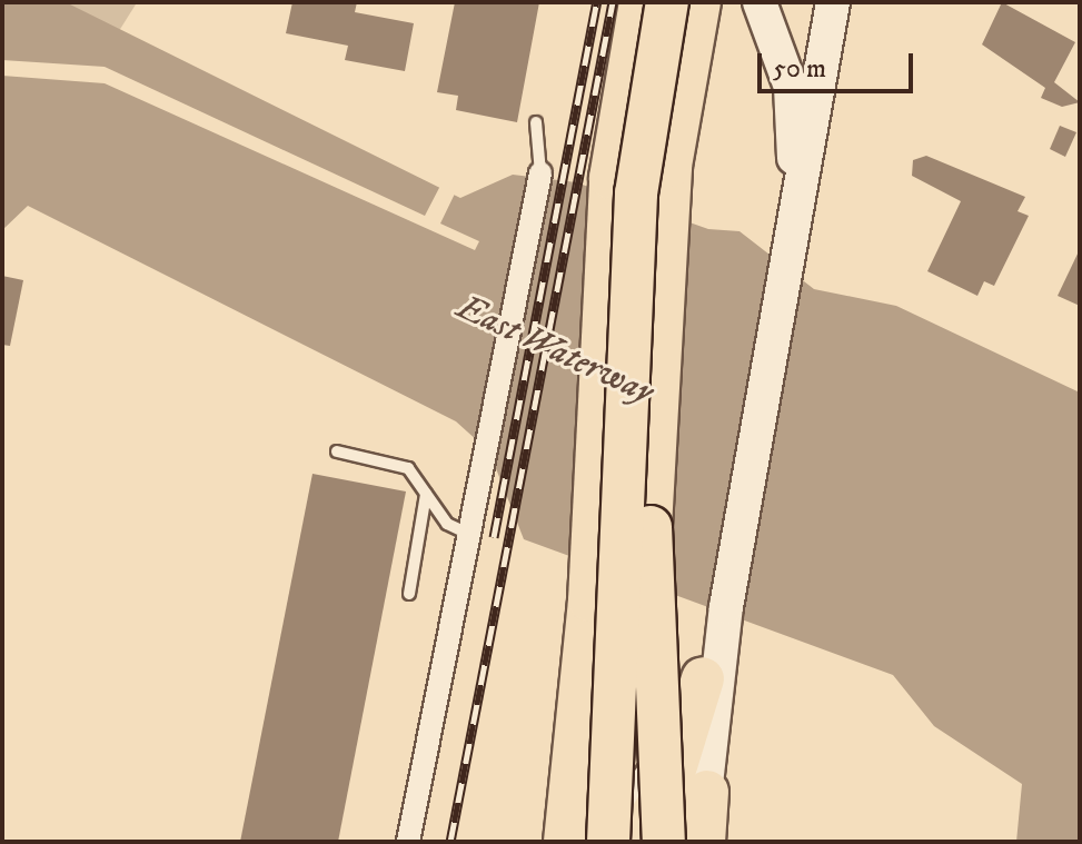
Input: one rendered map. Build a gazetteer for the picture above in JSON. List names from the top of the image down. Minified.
{"water":["East Waterway"],"scale_bar":"50 m"}
